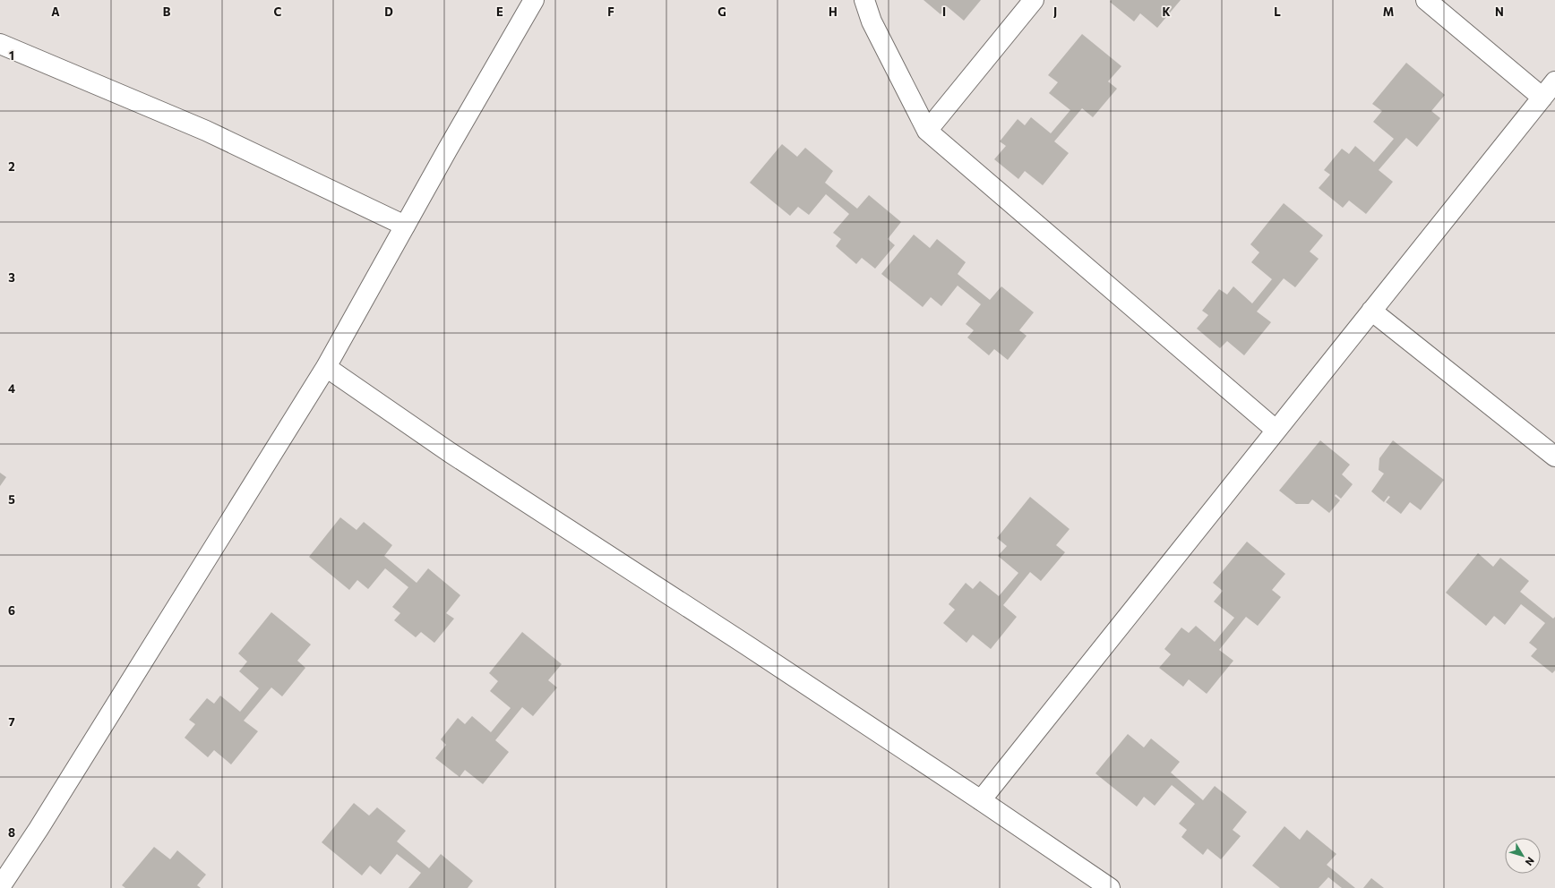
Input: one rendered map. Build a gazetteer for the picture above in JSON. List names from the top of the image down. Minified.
{"north":"bottom right","grid":{"columns":["A","B","C","D","E","F","G","H","I","J","K","L","M","N"],"rows":["1","2","3","4","5","6","7","8"]}}
